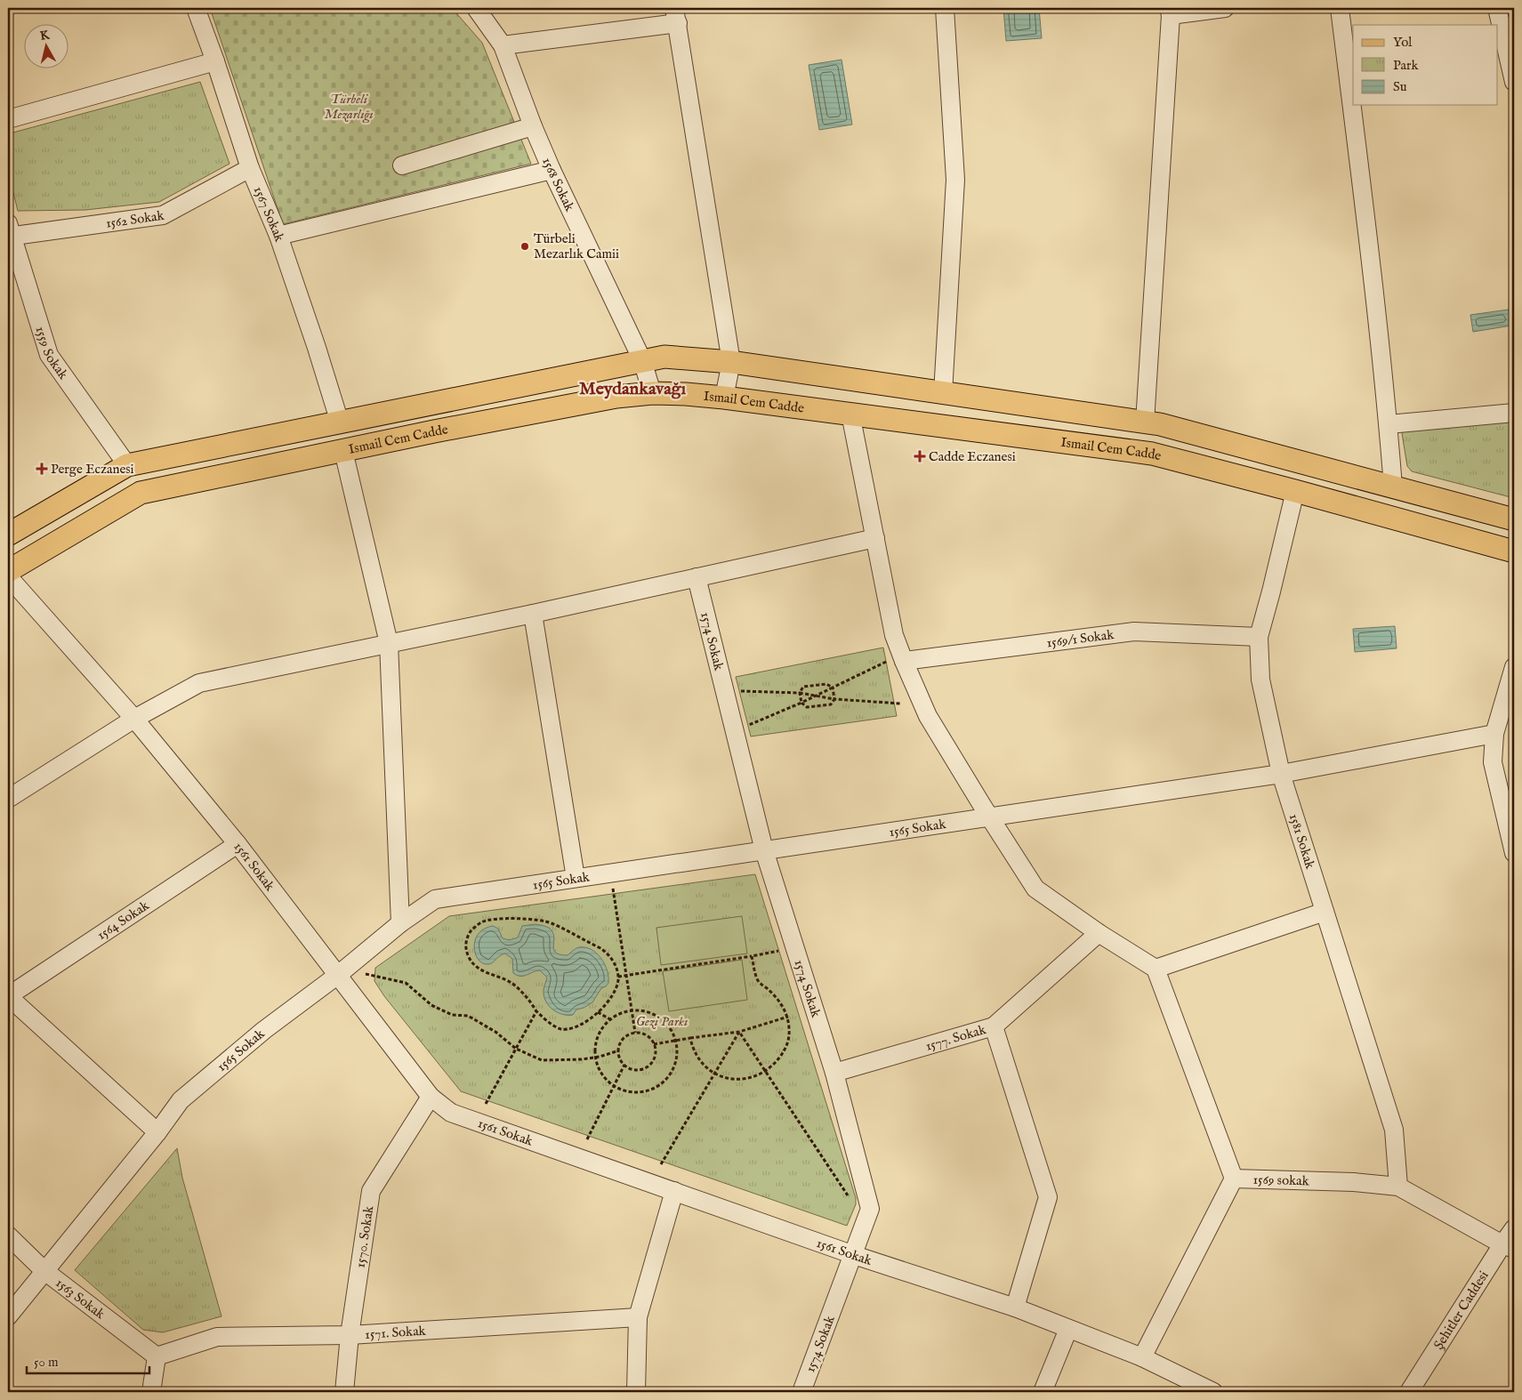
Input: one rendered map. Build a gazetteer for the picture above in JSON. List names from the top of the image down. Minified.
{"streets":{"main road":["Ismail Cem Cadde"],"street":["1568 Sokak","1567 Sokak","1562 Sokak","1559 Sokak","1569/1 Sokak","1574 Sokak","1565 Sokak","1581 Sokak","1561 Sokak","1564 Sokak","1577. Sokak","1569 sokak","1570. Sokak","1563 Sokak","Şehitler Caddesi","1571. Sokak"]},"crossings":[["1568 Sokak","Ismail Cem Cadde"],["1567 Sokak","1562 Sokak"],["1562 Sokak","1559 Sokak"],["Ismail Cem Cadde","1581 Sokak"],["1569/1 Sokak","1581 Sokak"],["1574 Sokak","1565 Sokak"],["1574 Sokak","1561 Sokak"],["1574 Sokak","1577. Sokak"],["1565 Sokak","1581 Sokak"],["1565 Sokak","1561 Sokak"],["1565 Sokak","1563 Sokak"],["1581 Sokak","1569 sokak"],["1561 Sokak","1564 Sokak"],["1561 Sokak","1569 sokak"],["1561 Sokak","1570. Sokak"],["1569 sokak","Şehitler Caddesi"],["1570. Sokak","1571. Sokak"],["1563 Sokak","1571. Sokak"]],"districts":["Meydankavağı"],"parks":["Türbeli Mezarlığı","Gezi Parkı"],"places":{"other":["Türbeli Mezarlık Camii"],"health":["Cadde Eczanesi","Perge Eczanesi"]},"legend":["Yol","Park","Su"],"scale_bar":"50 m","north":"top"}
